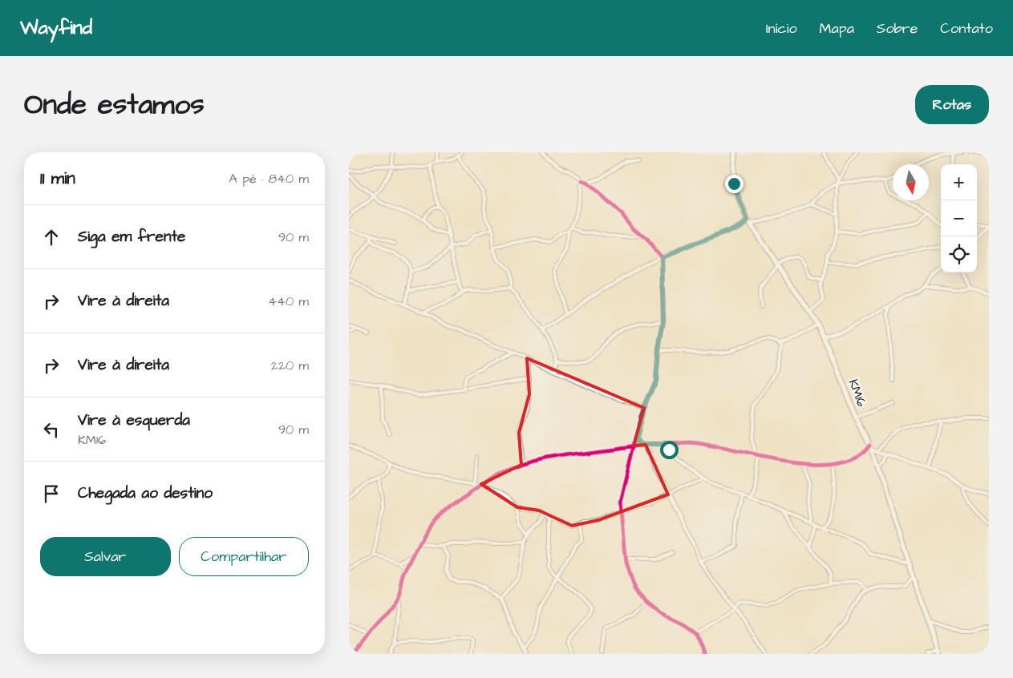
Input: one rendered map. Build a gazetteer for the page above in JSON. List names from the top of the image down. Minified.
{"streets":{"street":["KM16"]},"north":"bottom","page":{"header":"Wayfind","nav":["Início","Mapa","Sobre","Contato"],"title":"Onde estamos","buttons":["Rotas",["Salvar","Compartilhar"]],"heading":["11 min","A pé · 840 m"],"map_buttons":["+","−"],"list":[["Siga em frente","90 m"],["Vire à direita","440 m"],["Vire à direita","220 m"],["Vire à esquerda","KM16","90 m"],"Chegada ao destino"]}}
